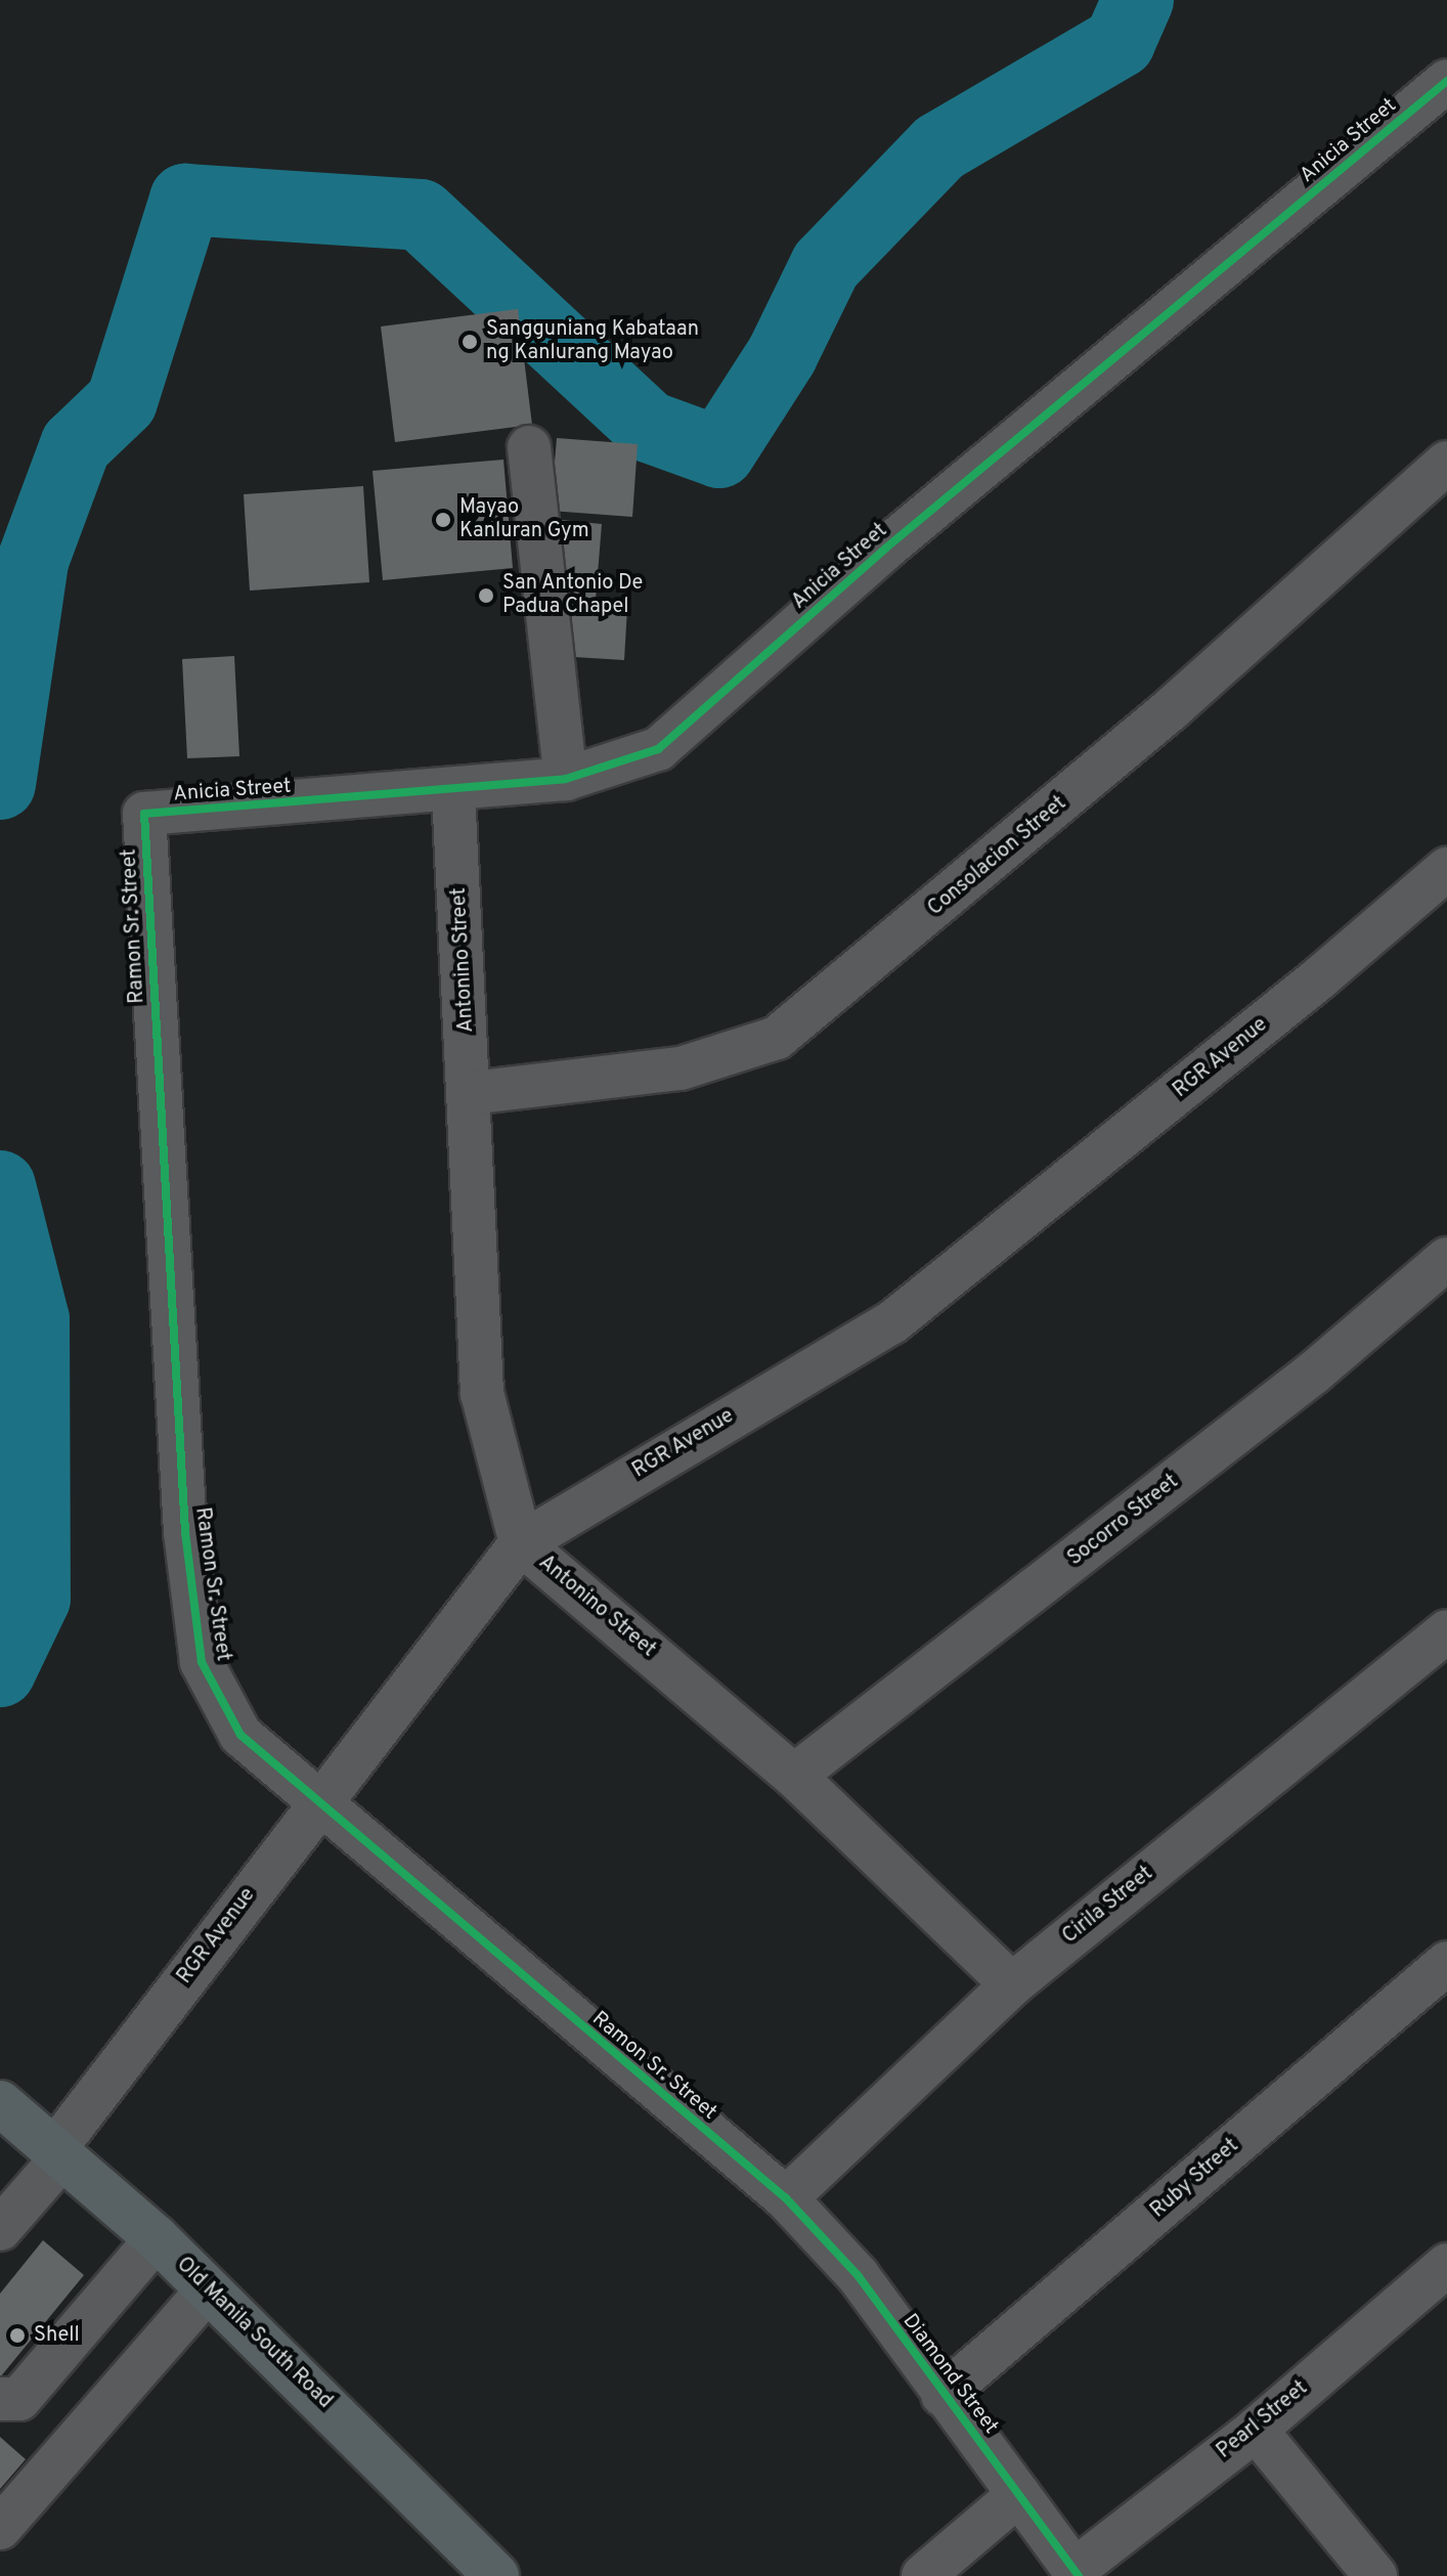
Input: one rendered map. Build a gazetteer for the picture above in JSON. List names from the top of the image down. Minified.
{"streets":{"main road":["Old Manila South Road"],"street":["Anicia Street","Consolacion Street","Ramon Sr. Street","Antonino Street","RGR Avenue","Socorro Street","Cirila Street","Ruby Street","Diamond Street","Pearl Street"]},"crossings":[["Anicia Street","Ramon Sr. Street"],["Anicia Street","Antonino Street"],["Consolacion Street","Antonino Street"],["Ramon Sr. Street","RGR Avenue"],["Ramon Sr. Street","Cirila Street"],["Ramon Sr. Street","Diamond Street"],["Antonino Street","RGR Avenue"],["Antonino Street","Socorro Street"],["Antonino Street","Cirila Street"],["RGR Avenue","Old Manila South Road"],["Cirila Street","Diamond Street"],["Ruby Street","Diamond Street"],["Diamond Street","Pearl Street"]],"places":["Sangguniang Kabataan ng Kanlurang Mayao","Mayao Kanluran Gym","San Antonio De Padua Chapel","Shell"]}
